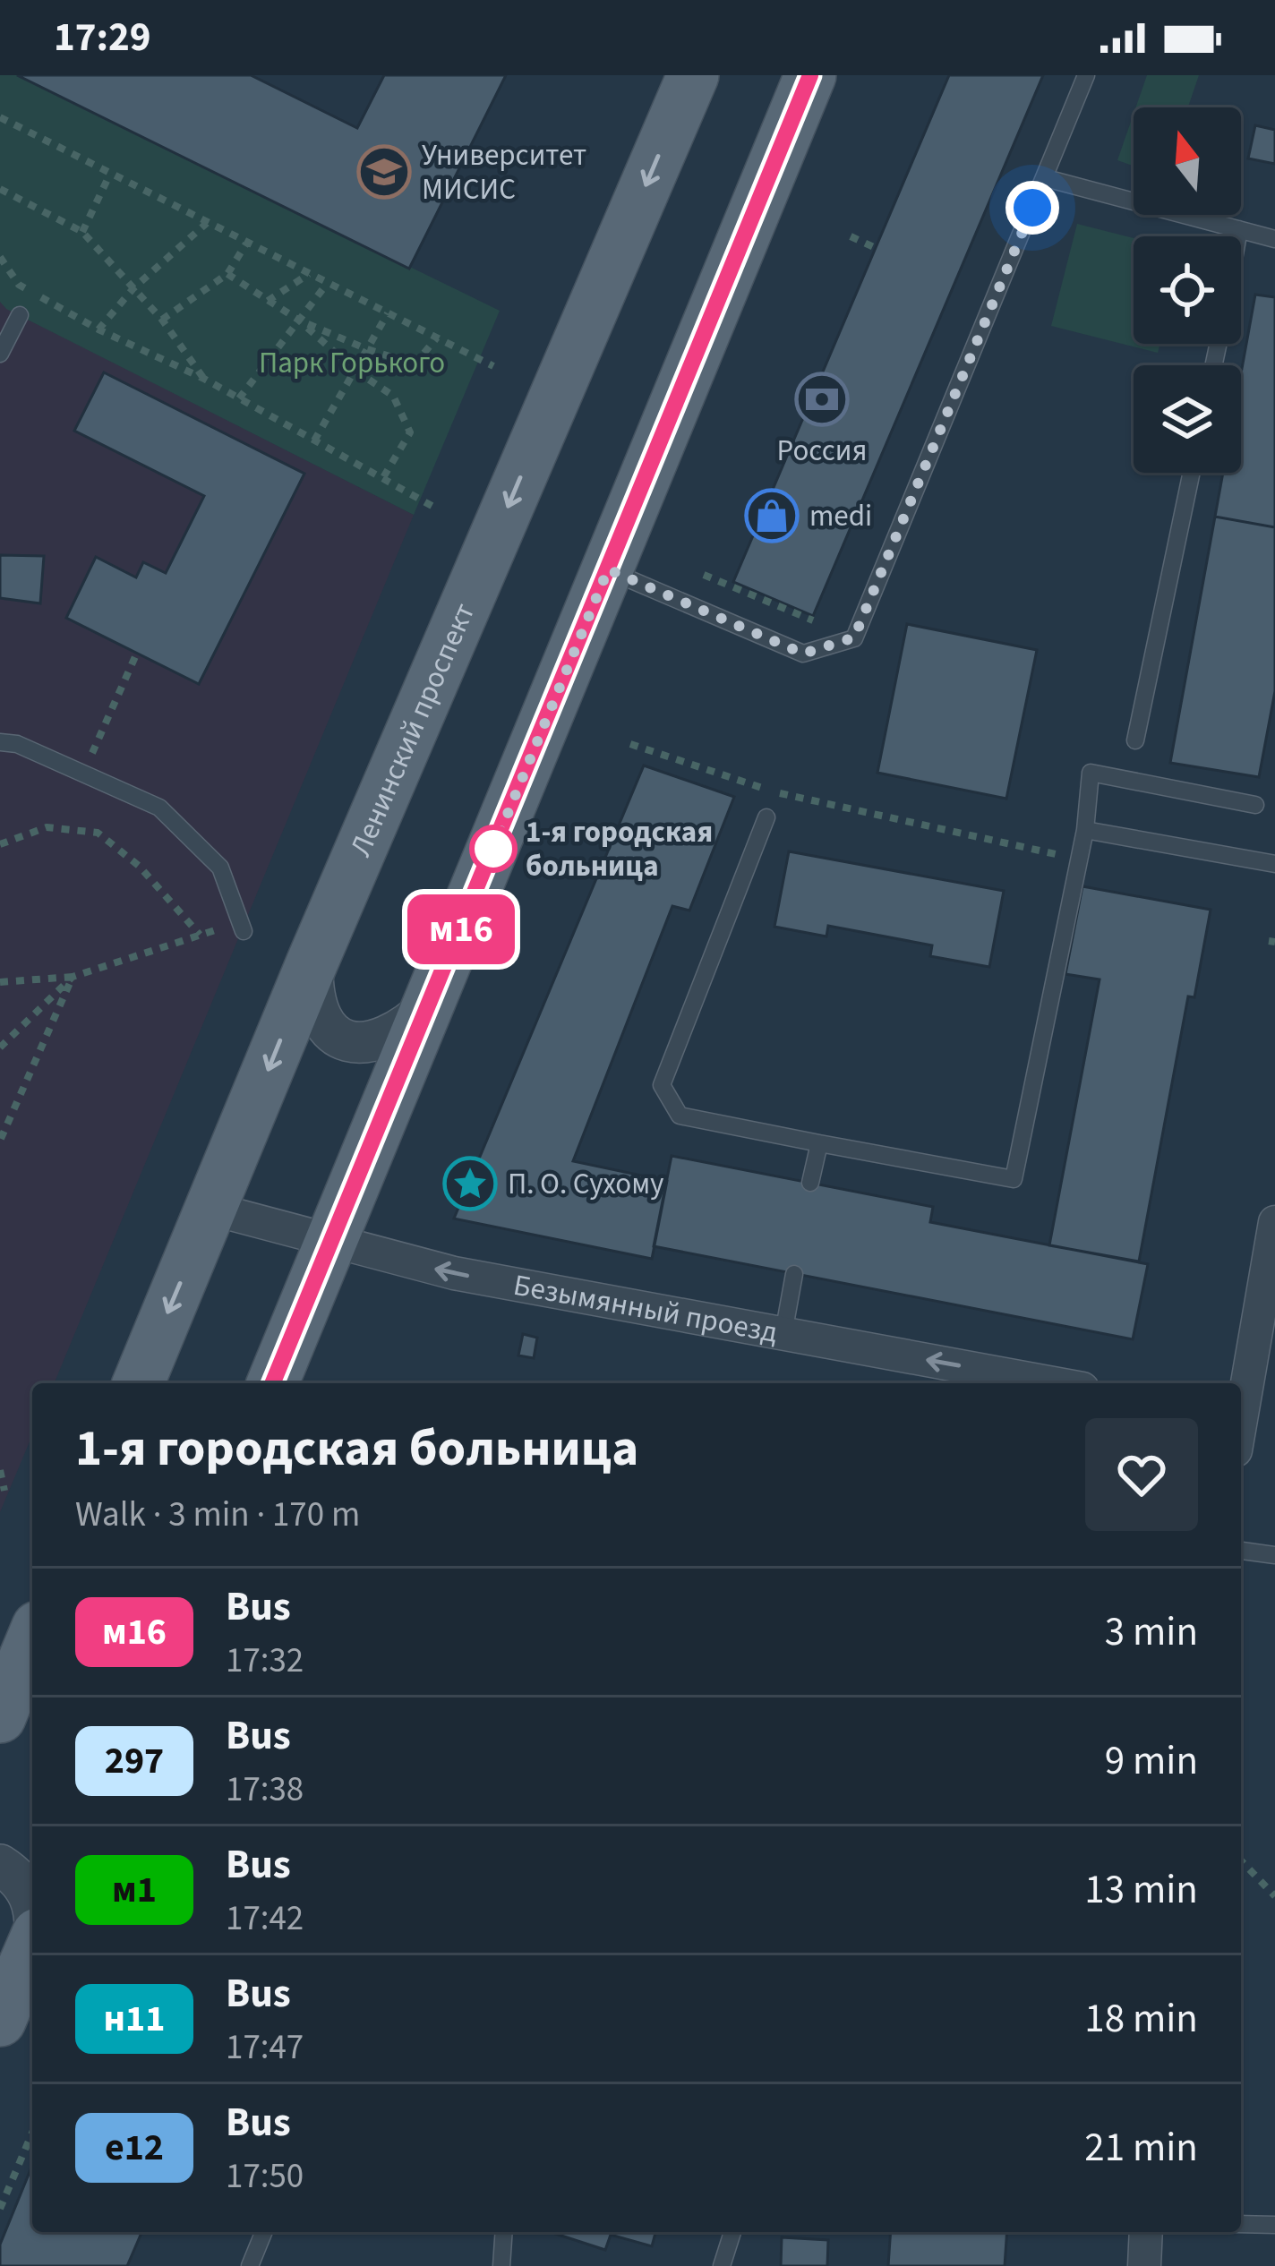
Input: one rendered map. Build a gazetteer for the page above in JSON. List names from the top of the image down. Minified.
{"streets":{"main road":["Ленинский проспект"],"street":["Безымянный проезд"]},"crossings":[["Ленинский проспект","Безымянный проезд"]],"one_way":["Безымянный проезд"],"parks":["Парк Горького"],"places":{"school or university":["Университет МИСИС"],"bank":["Россия"],"shop":["medi"],"other":["1-я городская больница"],"place":["П. О. Сухому"]},"lines":["bus line м16"],"north":"top","page":{"status":"17:29","on_map":"м16","heading":["1-я городская больница","Walk · 3 min · 170 m"],"list":[{"mark":"м16","name":"Bus","note":"17:32","value":"3 min"},{"mark":"297","name":"Bus","note":"17:38","value":"9 min"},{"mark":"м1","name":"Bus","note":"17:42","value":"13 min"},{"mark":"н11","name":"Bus","note":"17:47","value":"18 min"},{"mark":"е12","name":"Bus","note":"17:50","value":"21 min"}]}}
